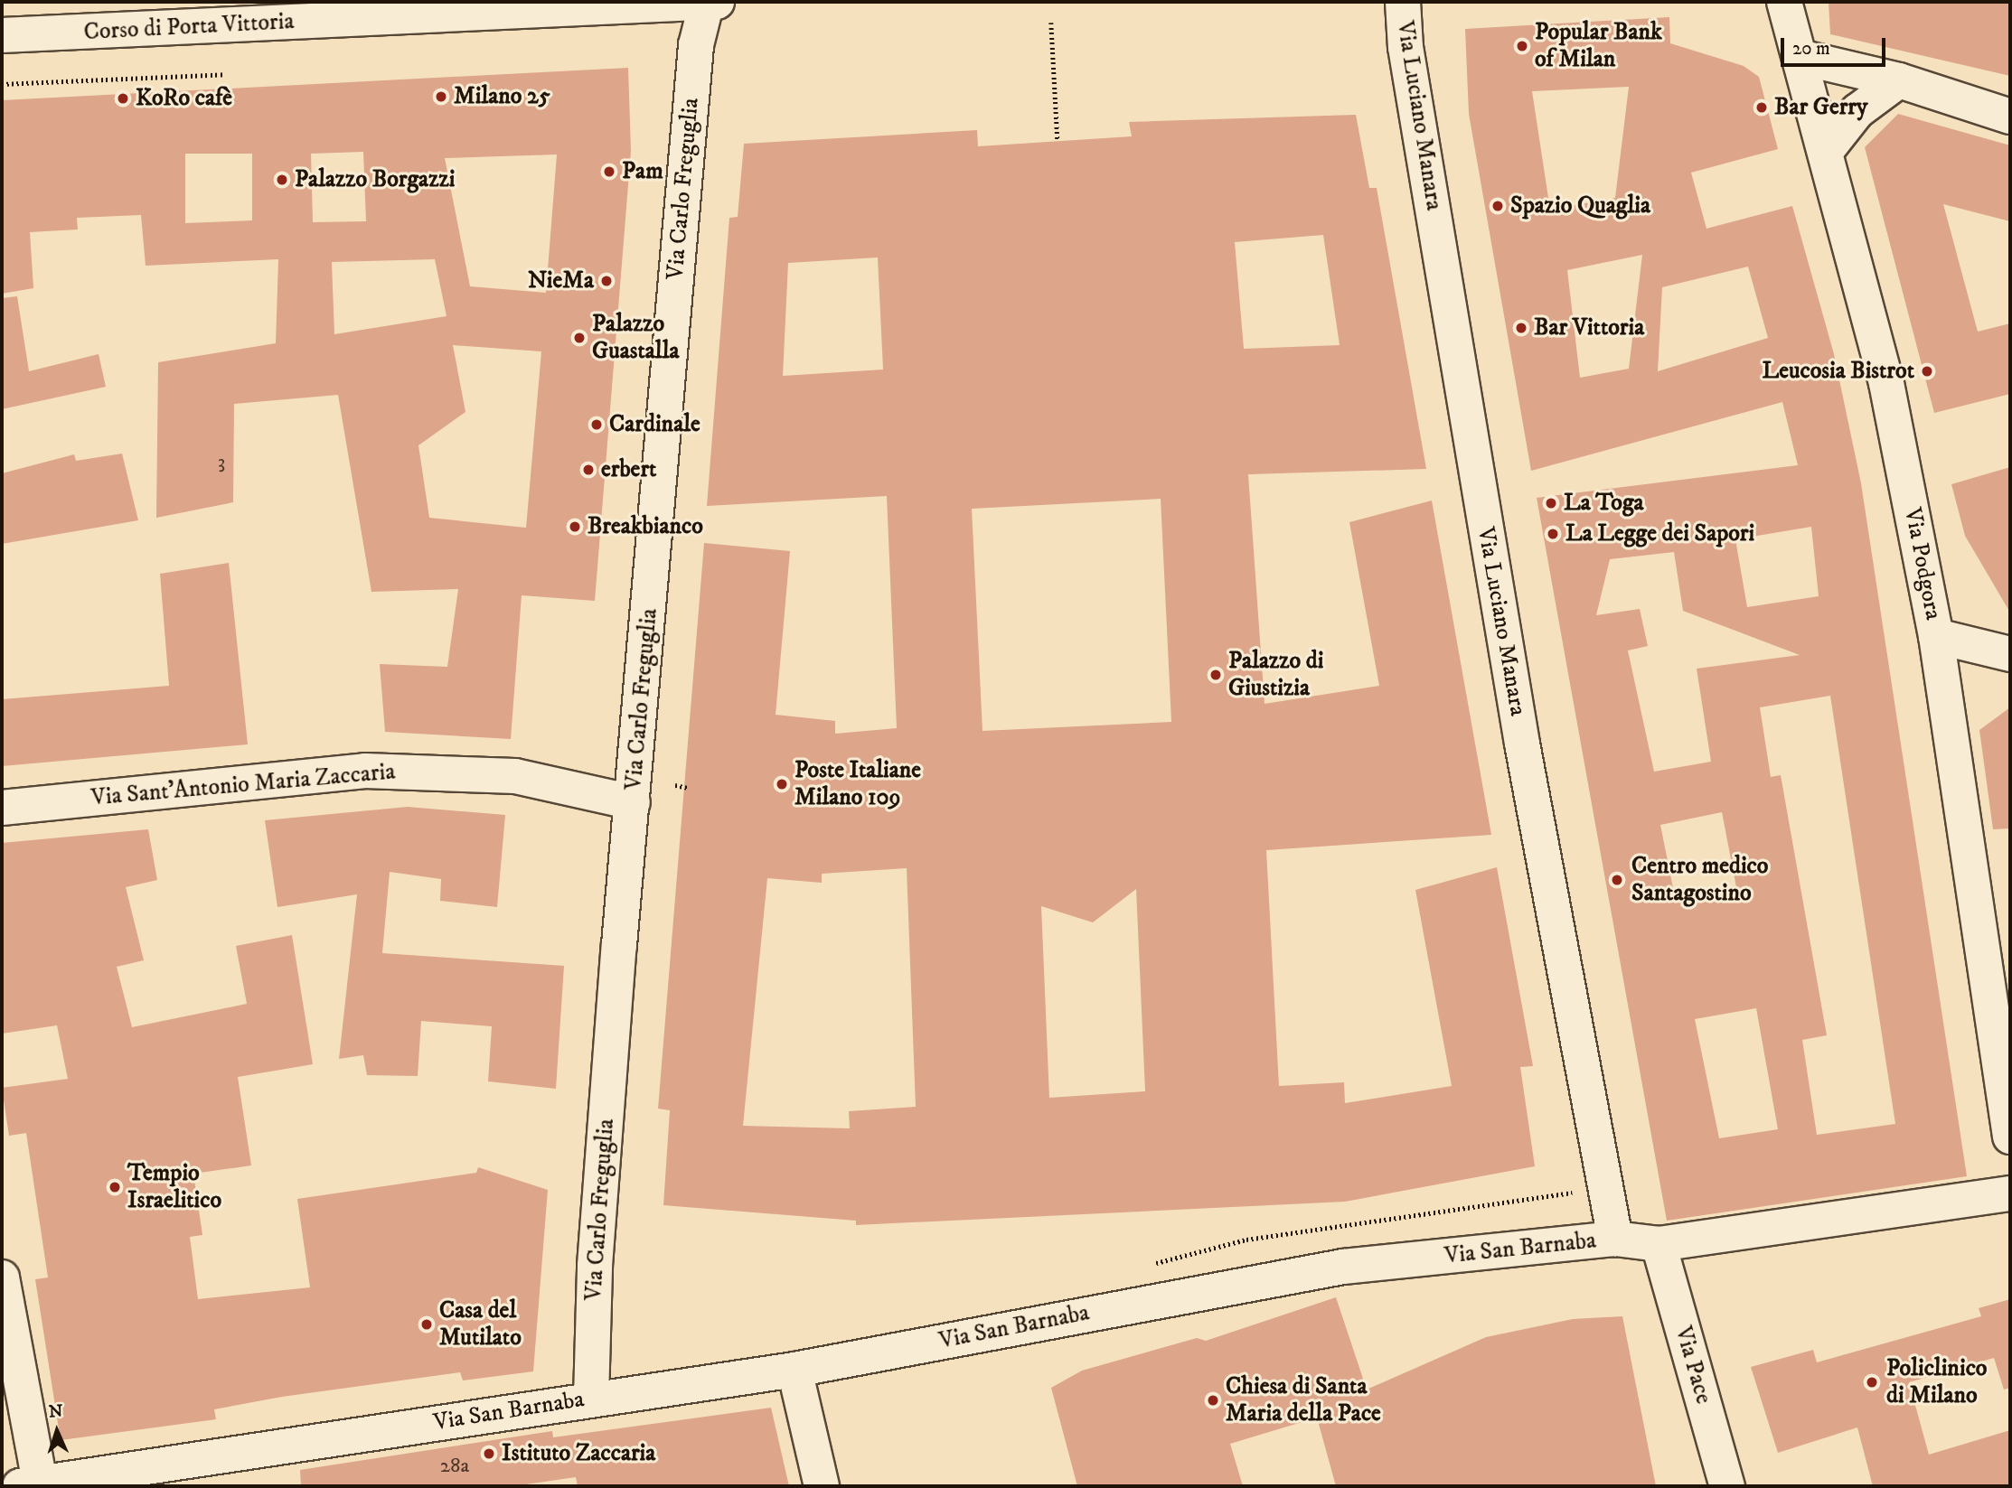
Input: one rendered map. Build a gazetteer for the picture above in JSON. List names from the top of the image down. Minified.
{"streets":{"street":["Corso di Porta Vittoria","Via Luciano Manara","Via Carlo Freguglia","Via Podgora","Via Sant'Antonio Maria Zaccaria","Via San Barnaba","Via Pace"]},"crossings":[["Corso di Porta Vittoria","Via Carlo Freguglia"],["Via Luciano Manara","Via San Barnaba"],["Via Carlo Freguglia","Via Sant'Antonio Maria Zaccaria"],["Via Carlo Freguglia","Via San Barnaba"],["Via San Barnaba","Via Pace"]],"places":["Popular Bank of Milan","Milano 25","KoRo cafè","Bar Gerry","Pam","Palazzo Borgazzi","Spazio Quaglia","NieMa","Bar Vittoria","Palazzo Guastalla","Leucosia Bistrot","Cardinale","erbert","La Toga","Breakbianco","La Legge dei Sapori","Palazzo di Giustizia","Poste Italiane Milano 109","Centro medico Santagostino","Tempio Israelitico","Casa del Mutilato","Policlinico di Milano","Chiesa di Santa Maria della Pace","Istituto Zaccaria"],"house_numbers":["3","28a"],"scale_bar":"20 m","north":"top"}
